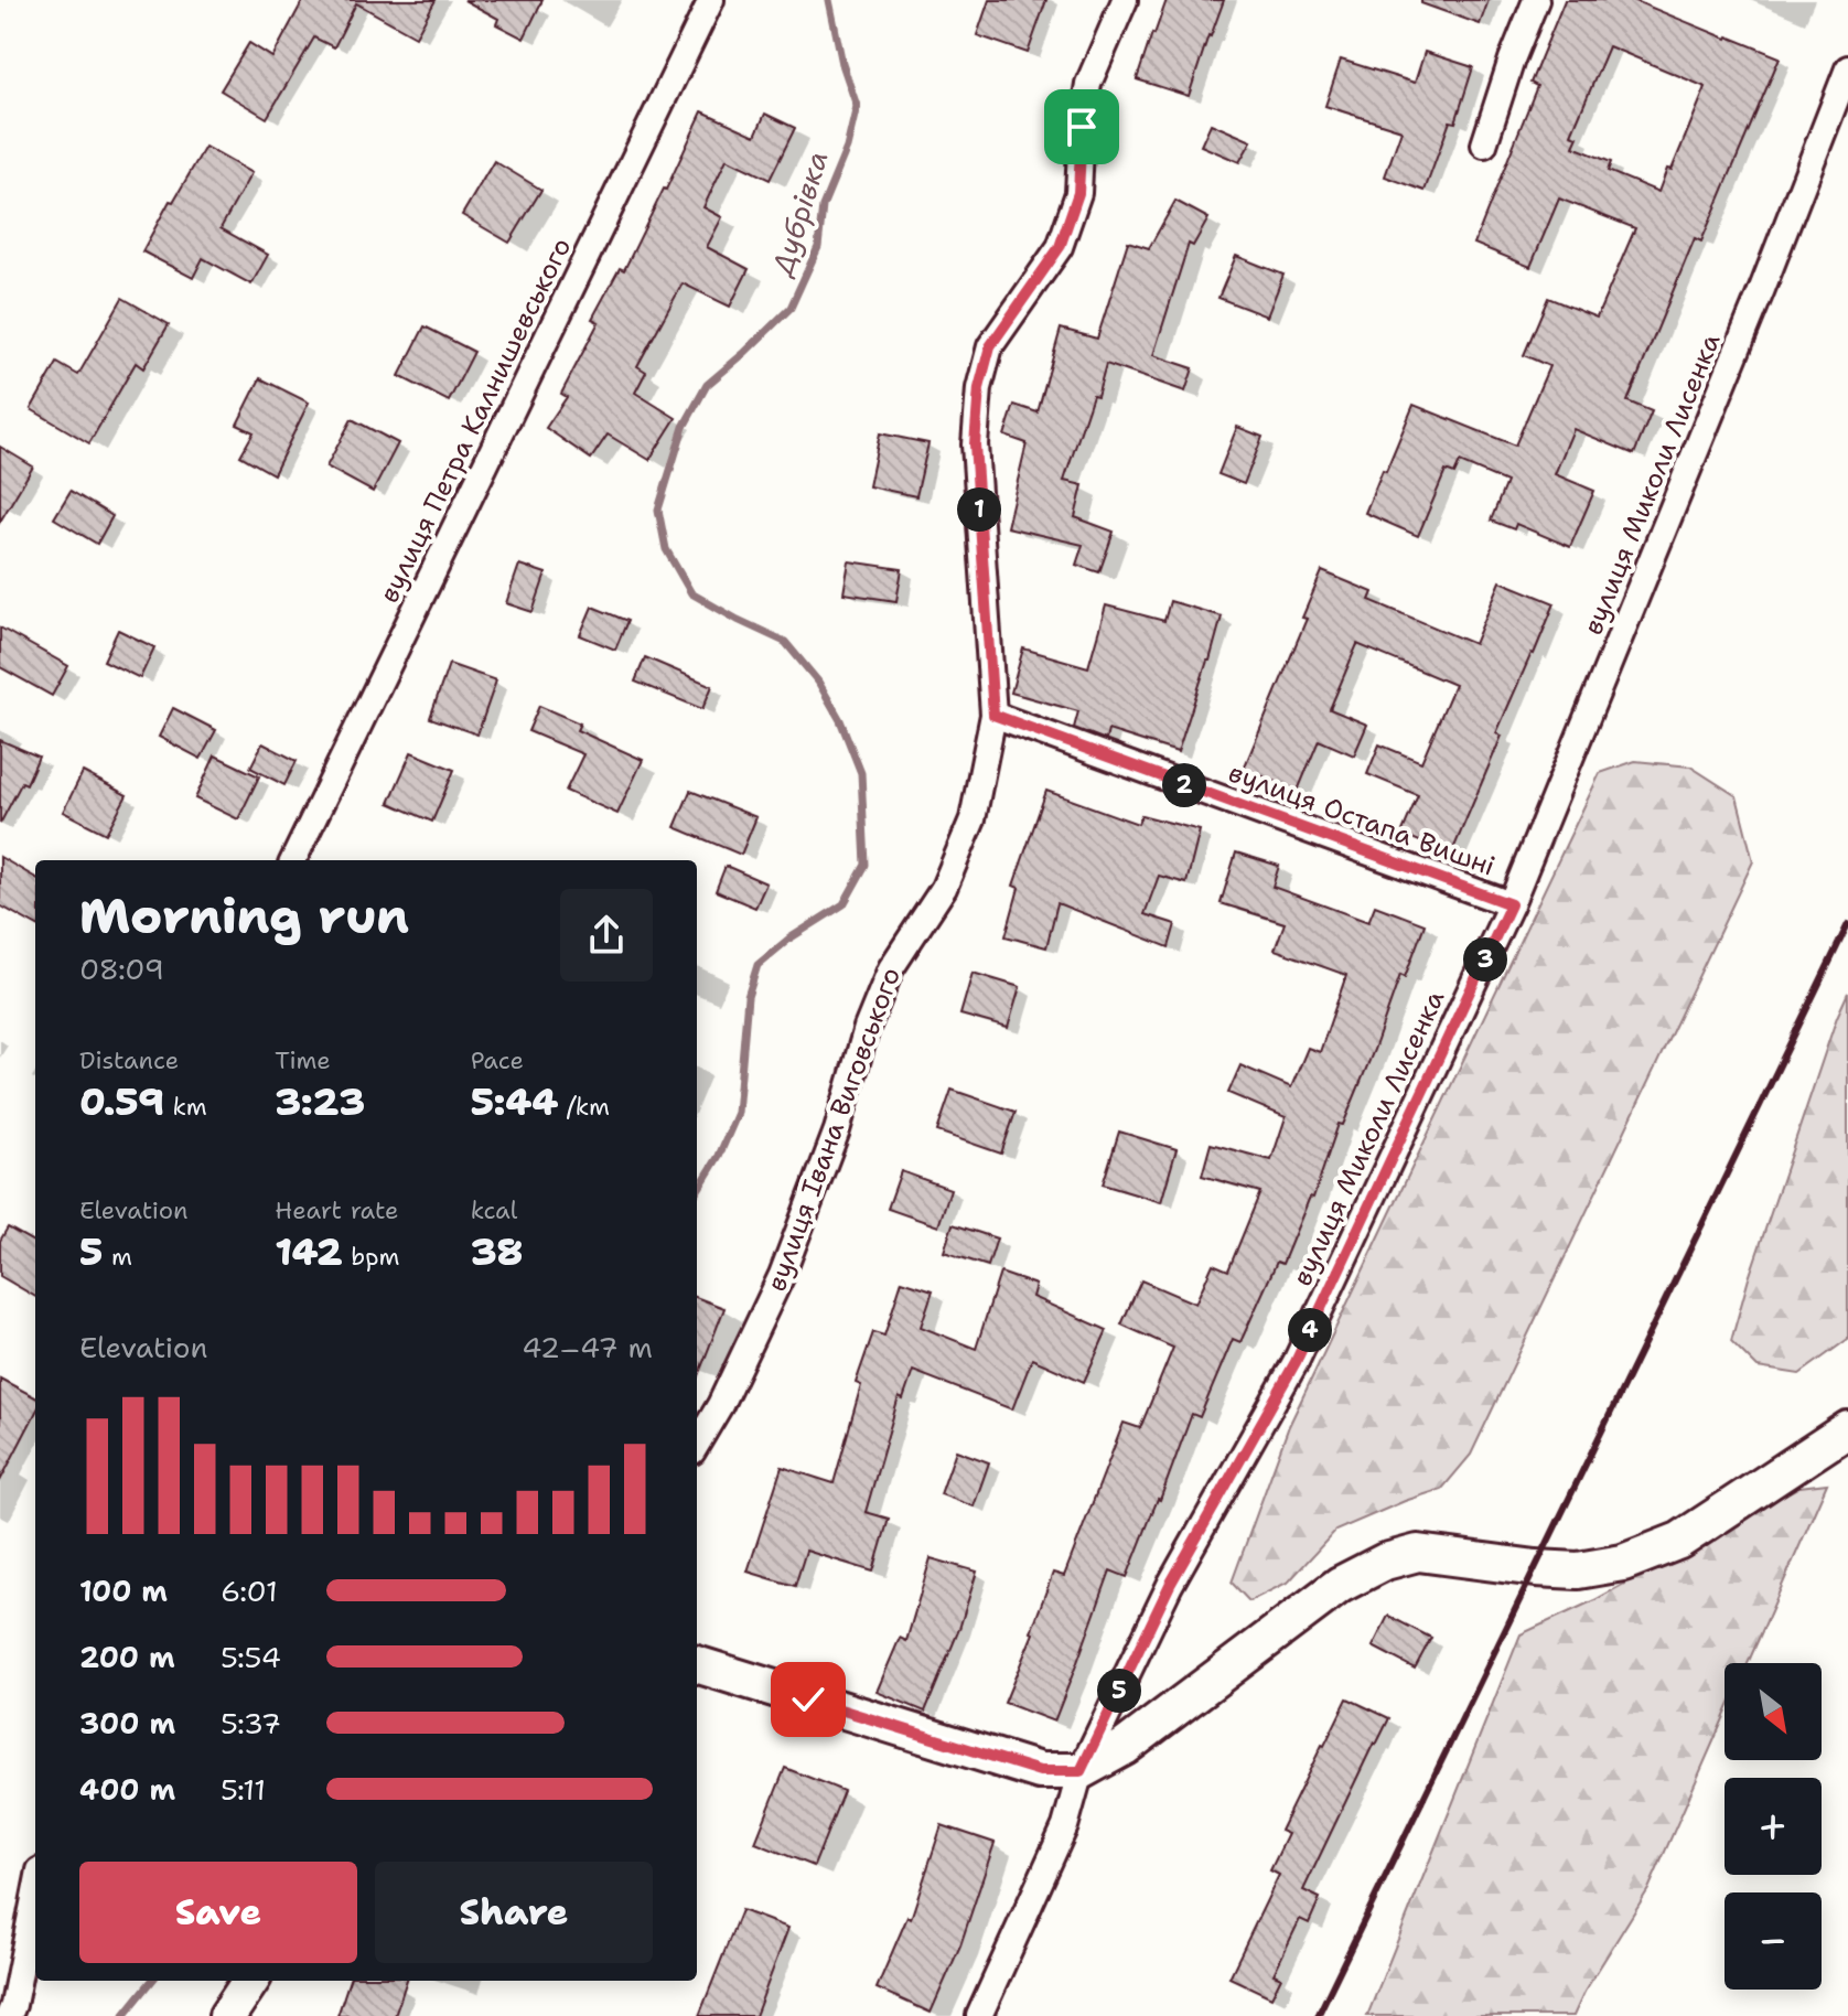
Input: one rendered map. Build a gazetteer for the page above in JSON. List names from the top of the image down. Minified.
{"streets":{"street":["вулиця Петра Калнишевського","вулиця Миколи Лисенка","вулиця Остапа Вишні","вулиця Івана Виговського"]},"crossings":[["вулиця Миколи Лисенка","вулиця Остапа Вишні"],["вулиця Остапа Вишні","вулиця Івана Виговського"]],"water":["Дубрівка"],"north":"bottom right","page":{"pins":["1","2","3","4","5"],"heading":["Morning run","08:09"],"stats":[["Distance","0.59 km"],["Time","3:23"],["Pace","5:44 /km"],["Elevation","5 m"],["Heart rate","142 bpm"],["kcal","38"]],"chart":["Elevation","42–47 m"],"list":[{"name":"100 m","note":"6:01"},{"name":"200 m","note":"5:54"},{"name":"300 m","note":"5:37"},{"name":"400 m","note":"5:11"}],"map_buttons":["+","−"],"buttons":["Save","Share"]}}
